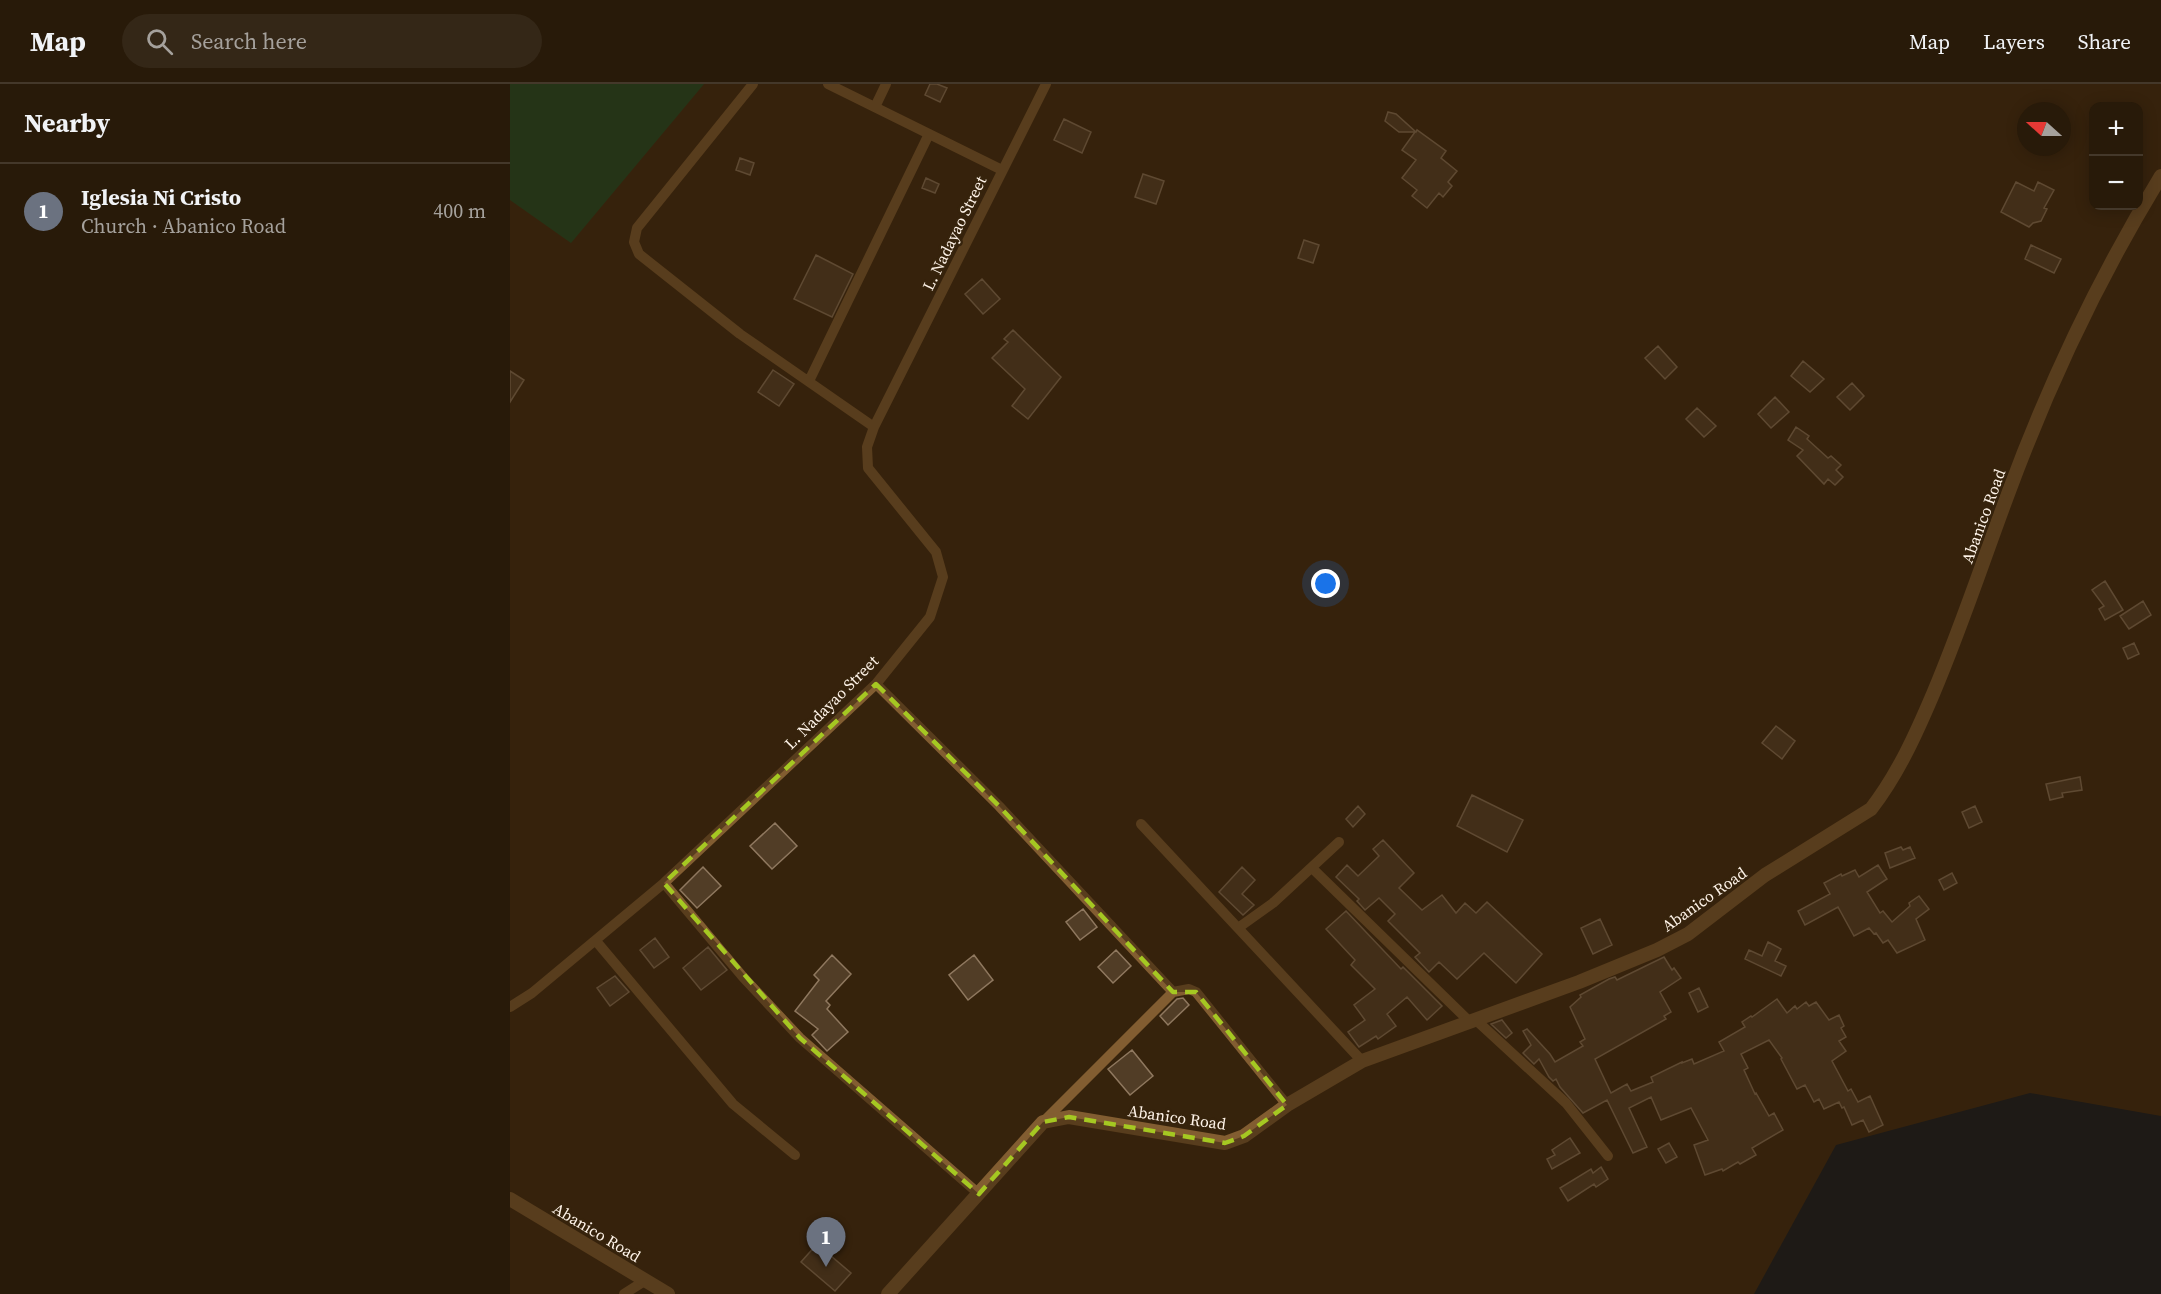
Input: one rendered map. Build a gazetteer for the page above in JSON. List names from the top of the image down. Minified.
{"streets":{"street":["L. Nadayao Street","Abanico Road"]},"north":"left","page":{"header":"Map","search":"Search here","nav":["Map","Layers","Share"],"heading":"Nearby","map_buttons":["+","−"],"list":[{"mark":"1","name":"Iglesia Ni Cristo","note":"Church · Abanico Road","value":"400 m"}],"pins":"1"}}
